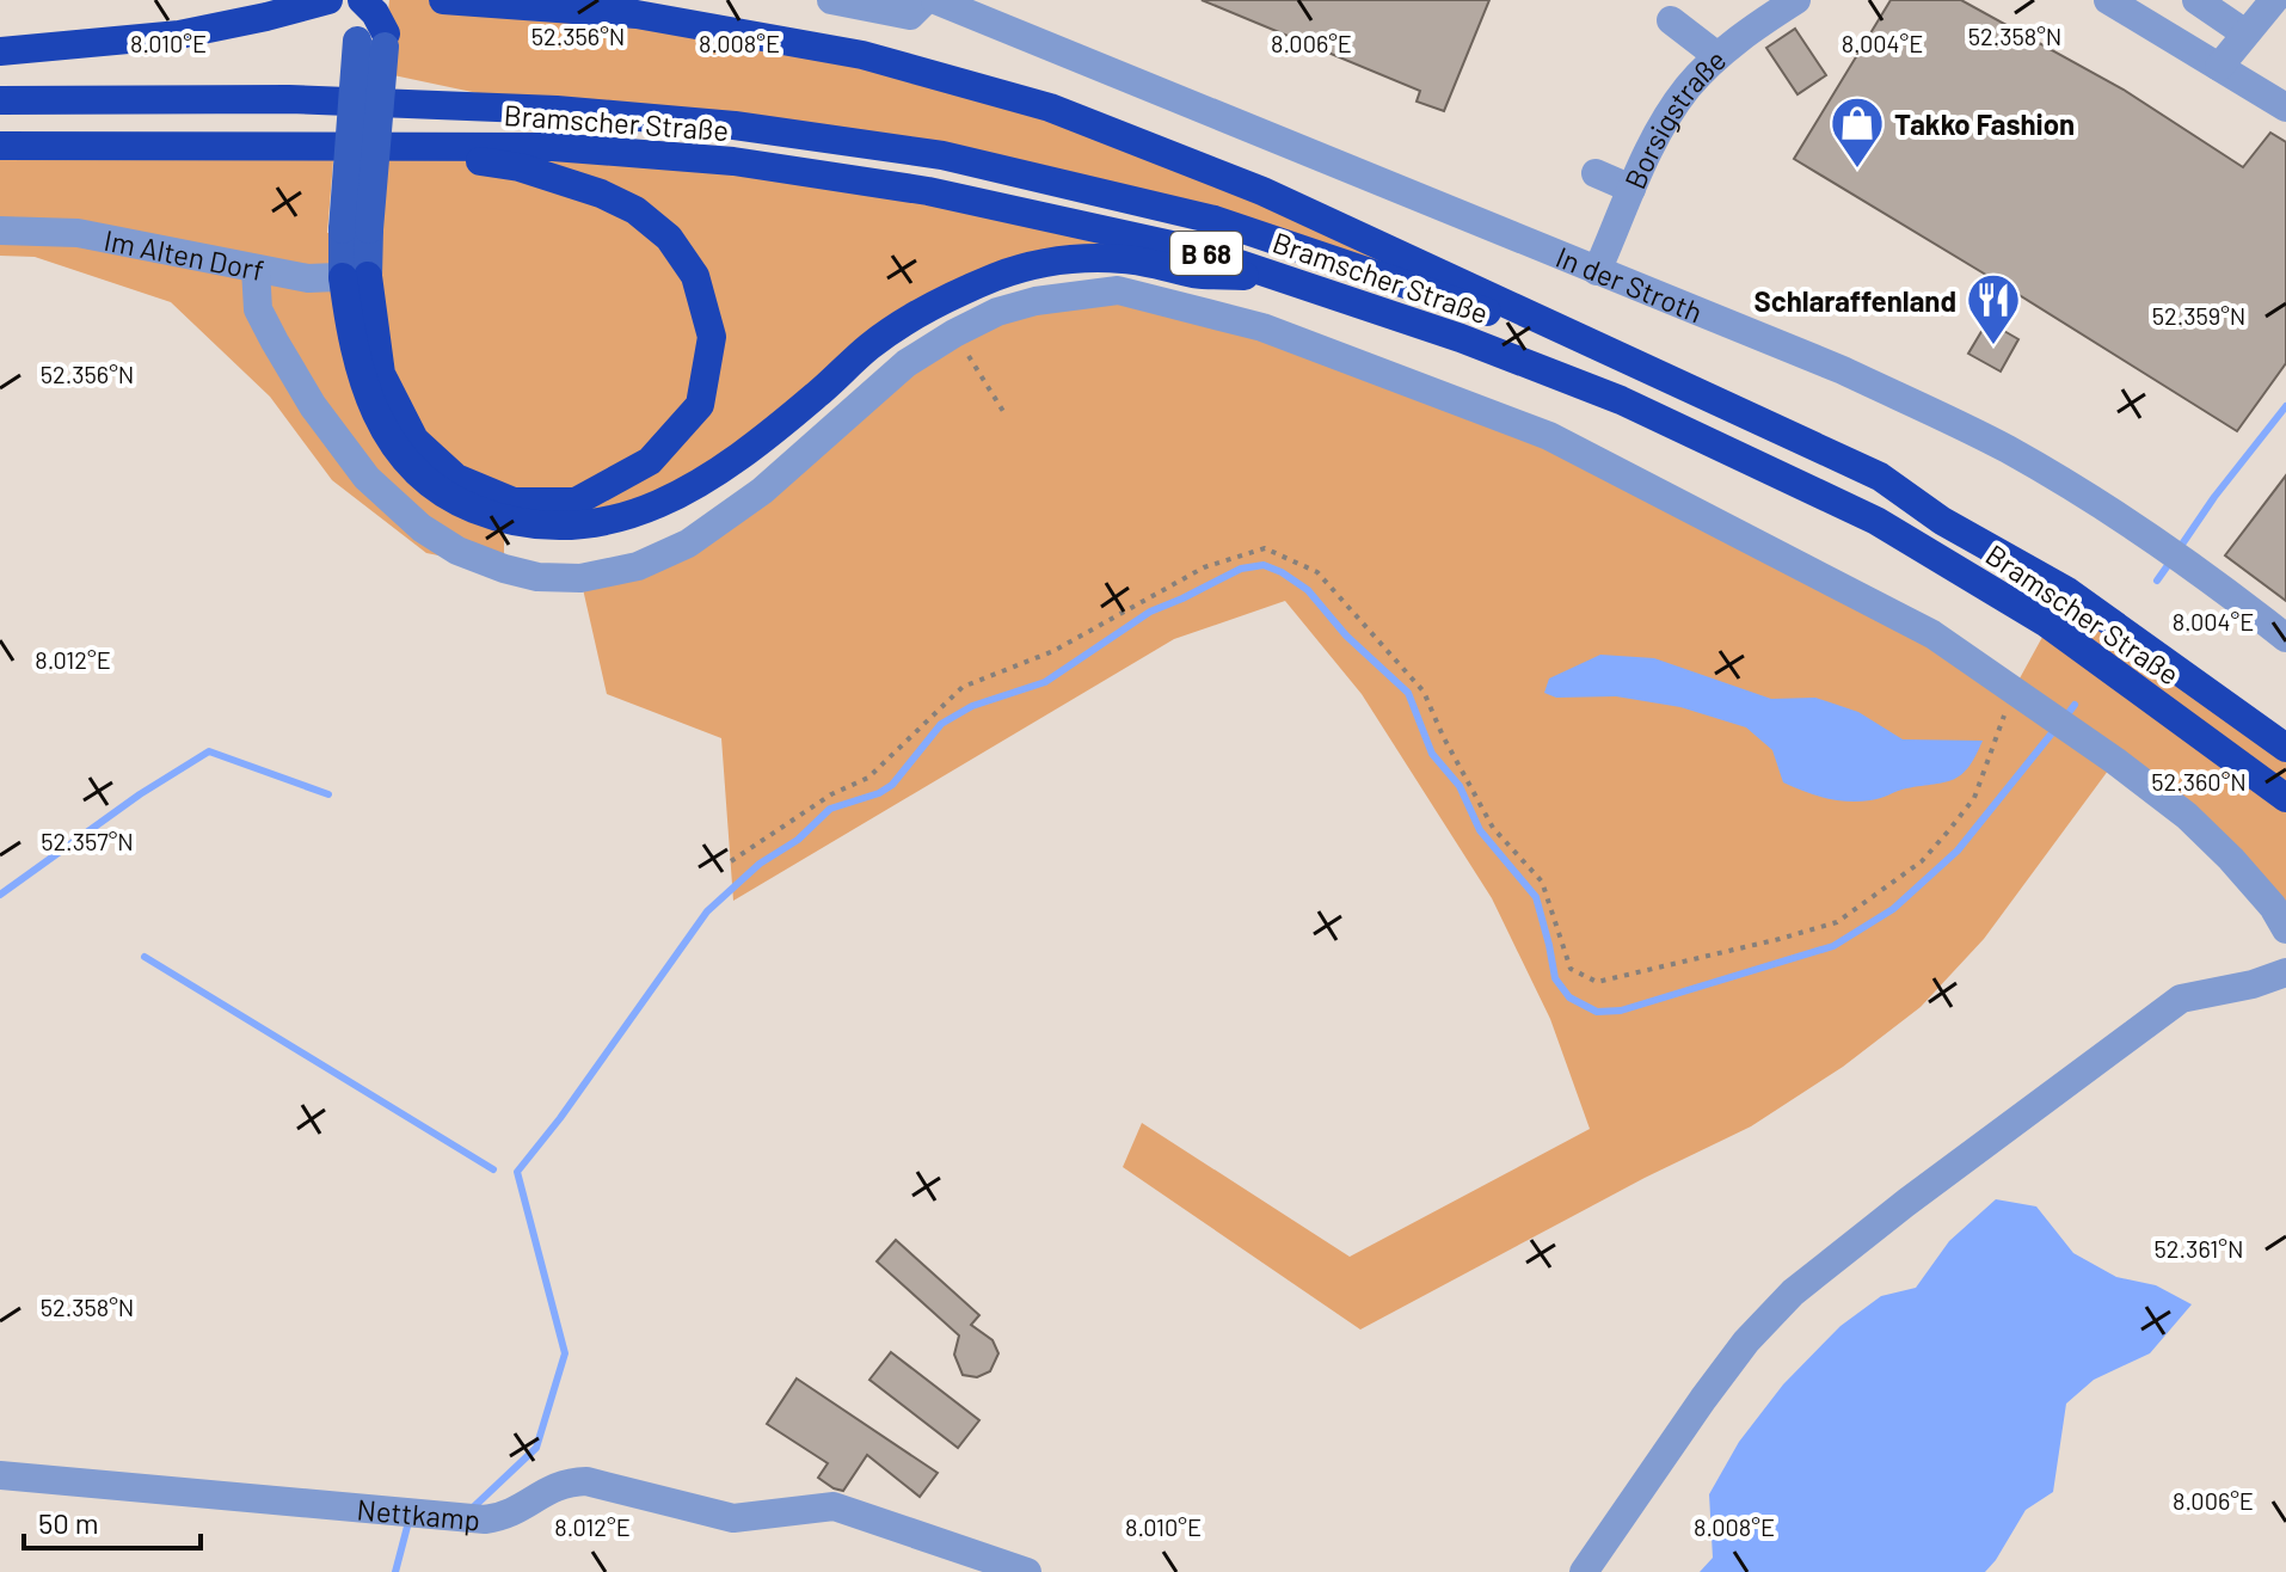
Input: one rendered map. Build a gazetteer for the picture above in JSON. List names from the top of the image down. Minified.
{"streets":{"highway":["Bramscher Straße","B 68"],"street":["Borsigstraße","Im Alten Dorf","In der Stroth","Nettkamp"]},"crossings":[["Borsigstraße","In der Stroth"]],"places":{"shop":["Takko Fashion"],"restaurant":["Schlaraffenland"]},"scale_bar":"50 m","coordinates":["52.356°N","52.358°N","8.010°E","8.008°E","8.006°E","8.004°E","52.359°N","8.012°E","52.360°N","52.357°N","52.361°N"]}
